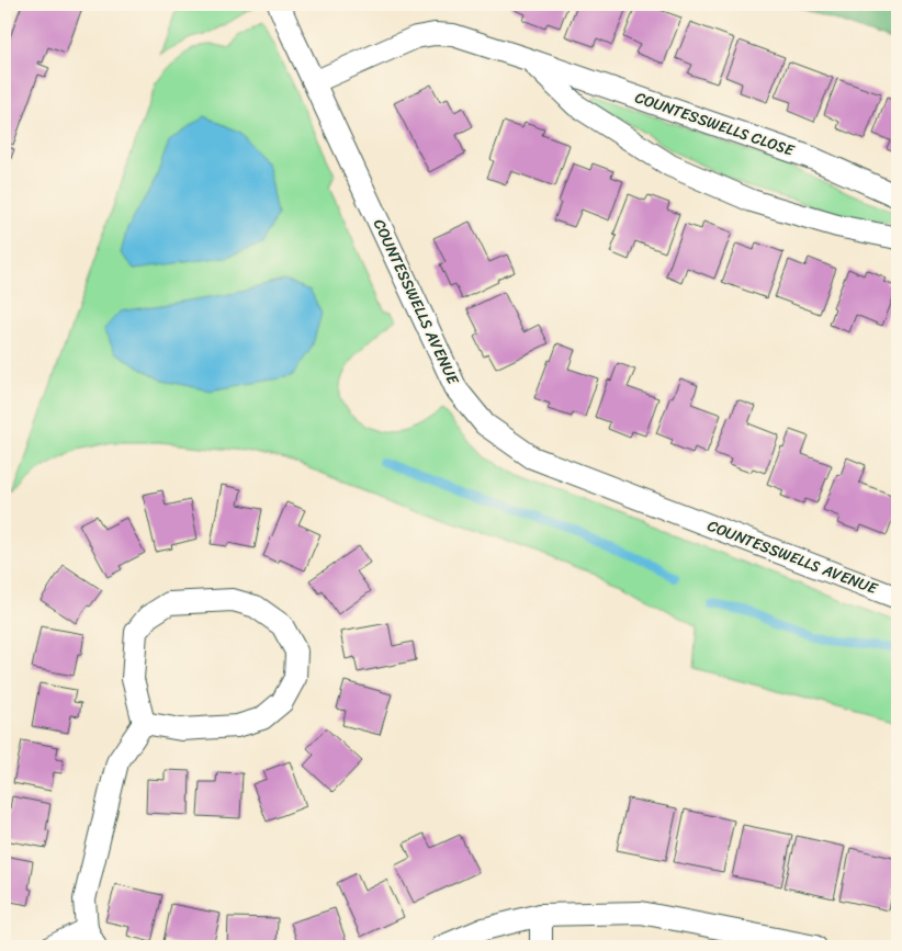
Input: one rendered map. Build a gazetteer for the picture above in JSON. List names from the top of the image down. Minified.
{"streets":{"street":["COUNTESSWELLS CLOSE","COUNTESSWELLS AVENUE"]},"crossings":[["COUNTESSWELLS CLOSE","COUNTESSWELLS AVENUE"]]}
